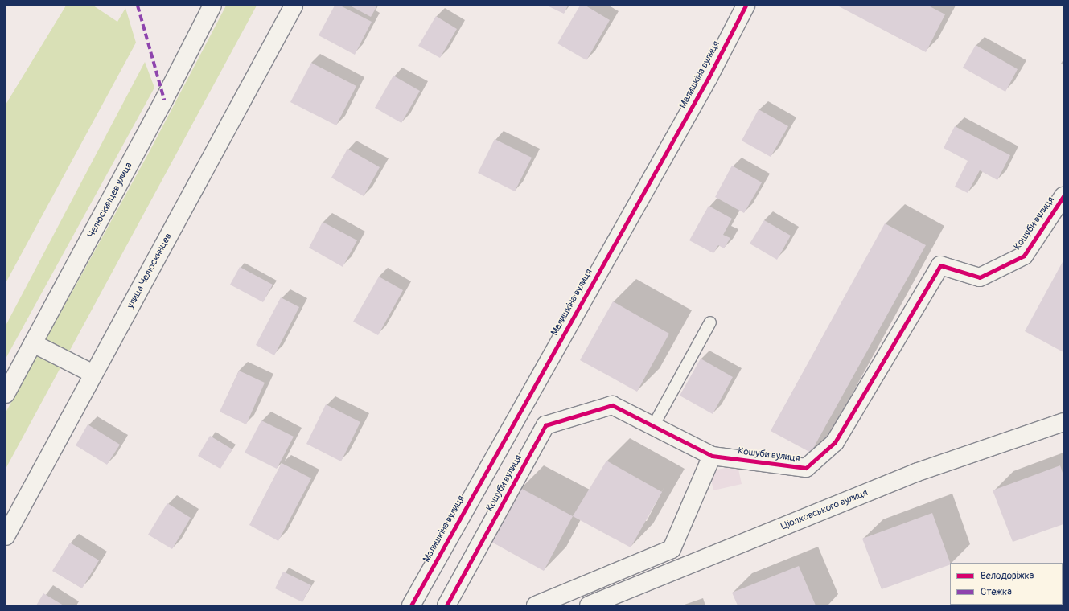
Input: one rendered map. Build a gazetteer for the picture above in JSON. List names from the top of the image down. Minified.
{"streets":{"street":["Малишкіна вулиця","Челюскинцев улица","Кошуби вулиця","улица Челюскинцев","Ціолковського вулиця"]},"legend":["Велодоріжка","Стежка"]}
